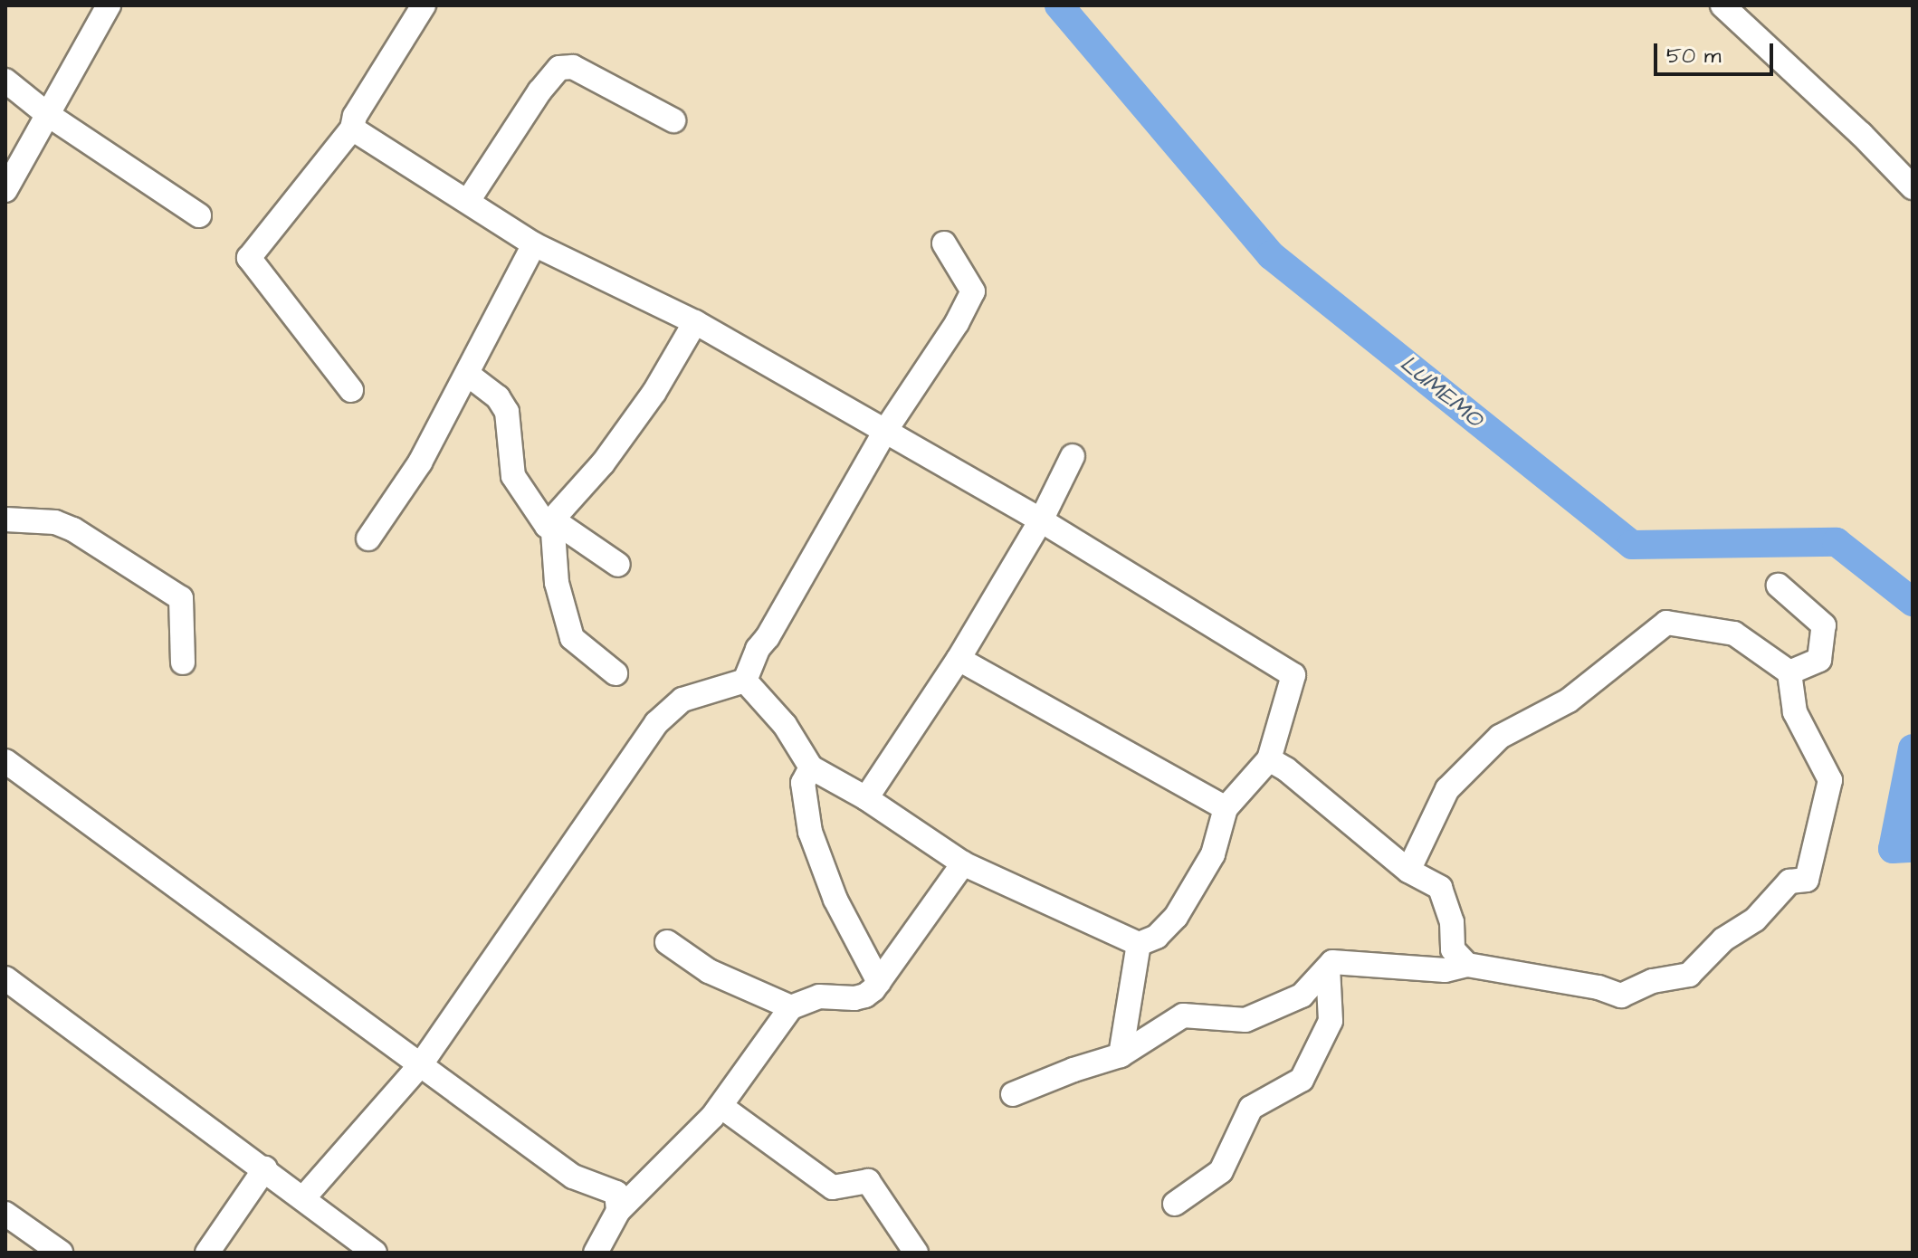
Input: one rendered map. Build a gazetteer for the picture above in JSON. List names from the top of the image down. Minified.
{"water":["LUMEMO"],"scale_bar":"50 m"}
